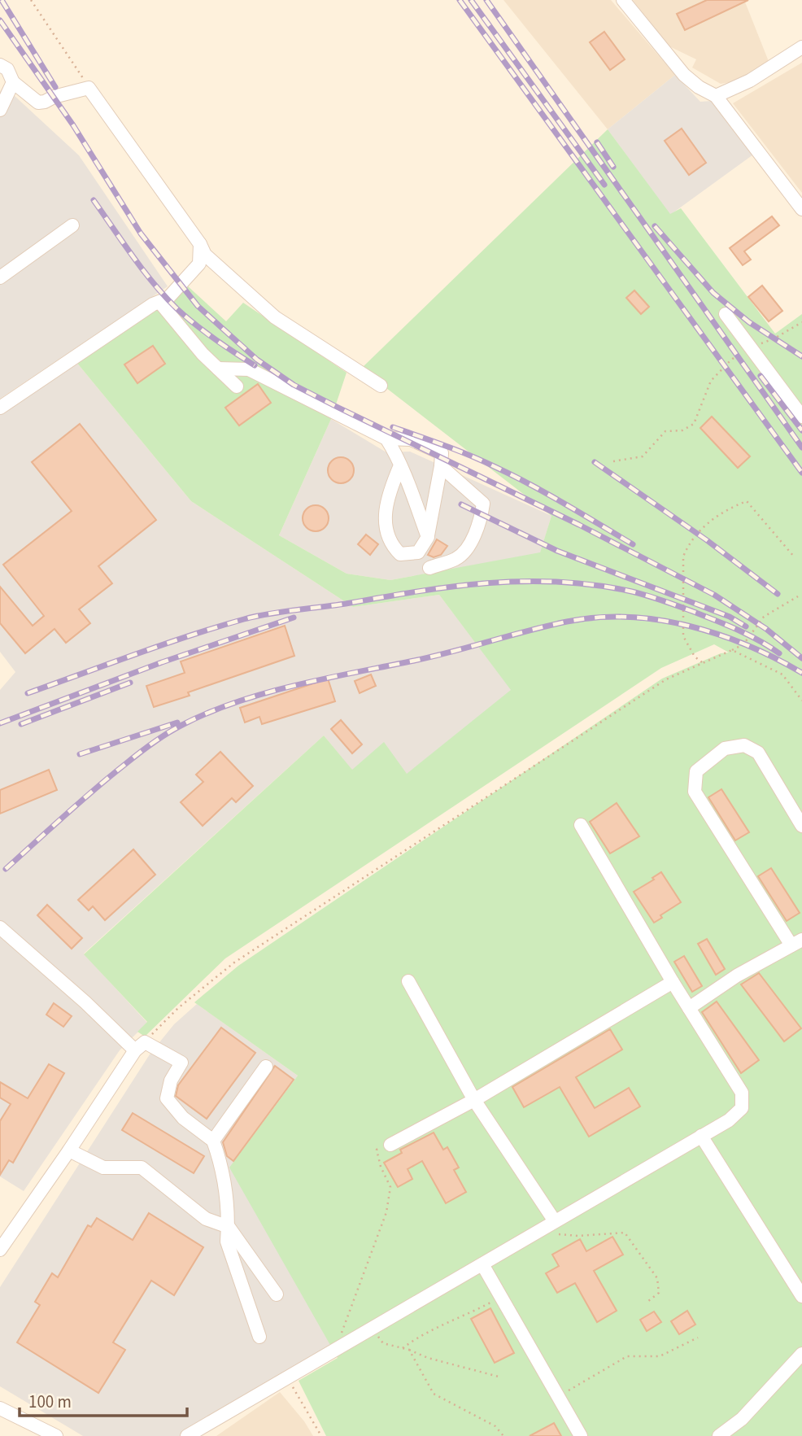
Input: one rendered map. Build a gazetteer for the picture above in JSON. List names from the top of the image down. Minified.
{"scale_bar":"100 m"}
